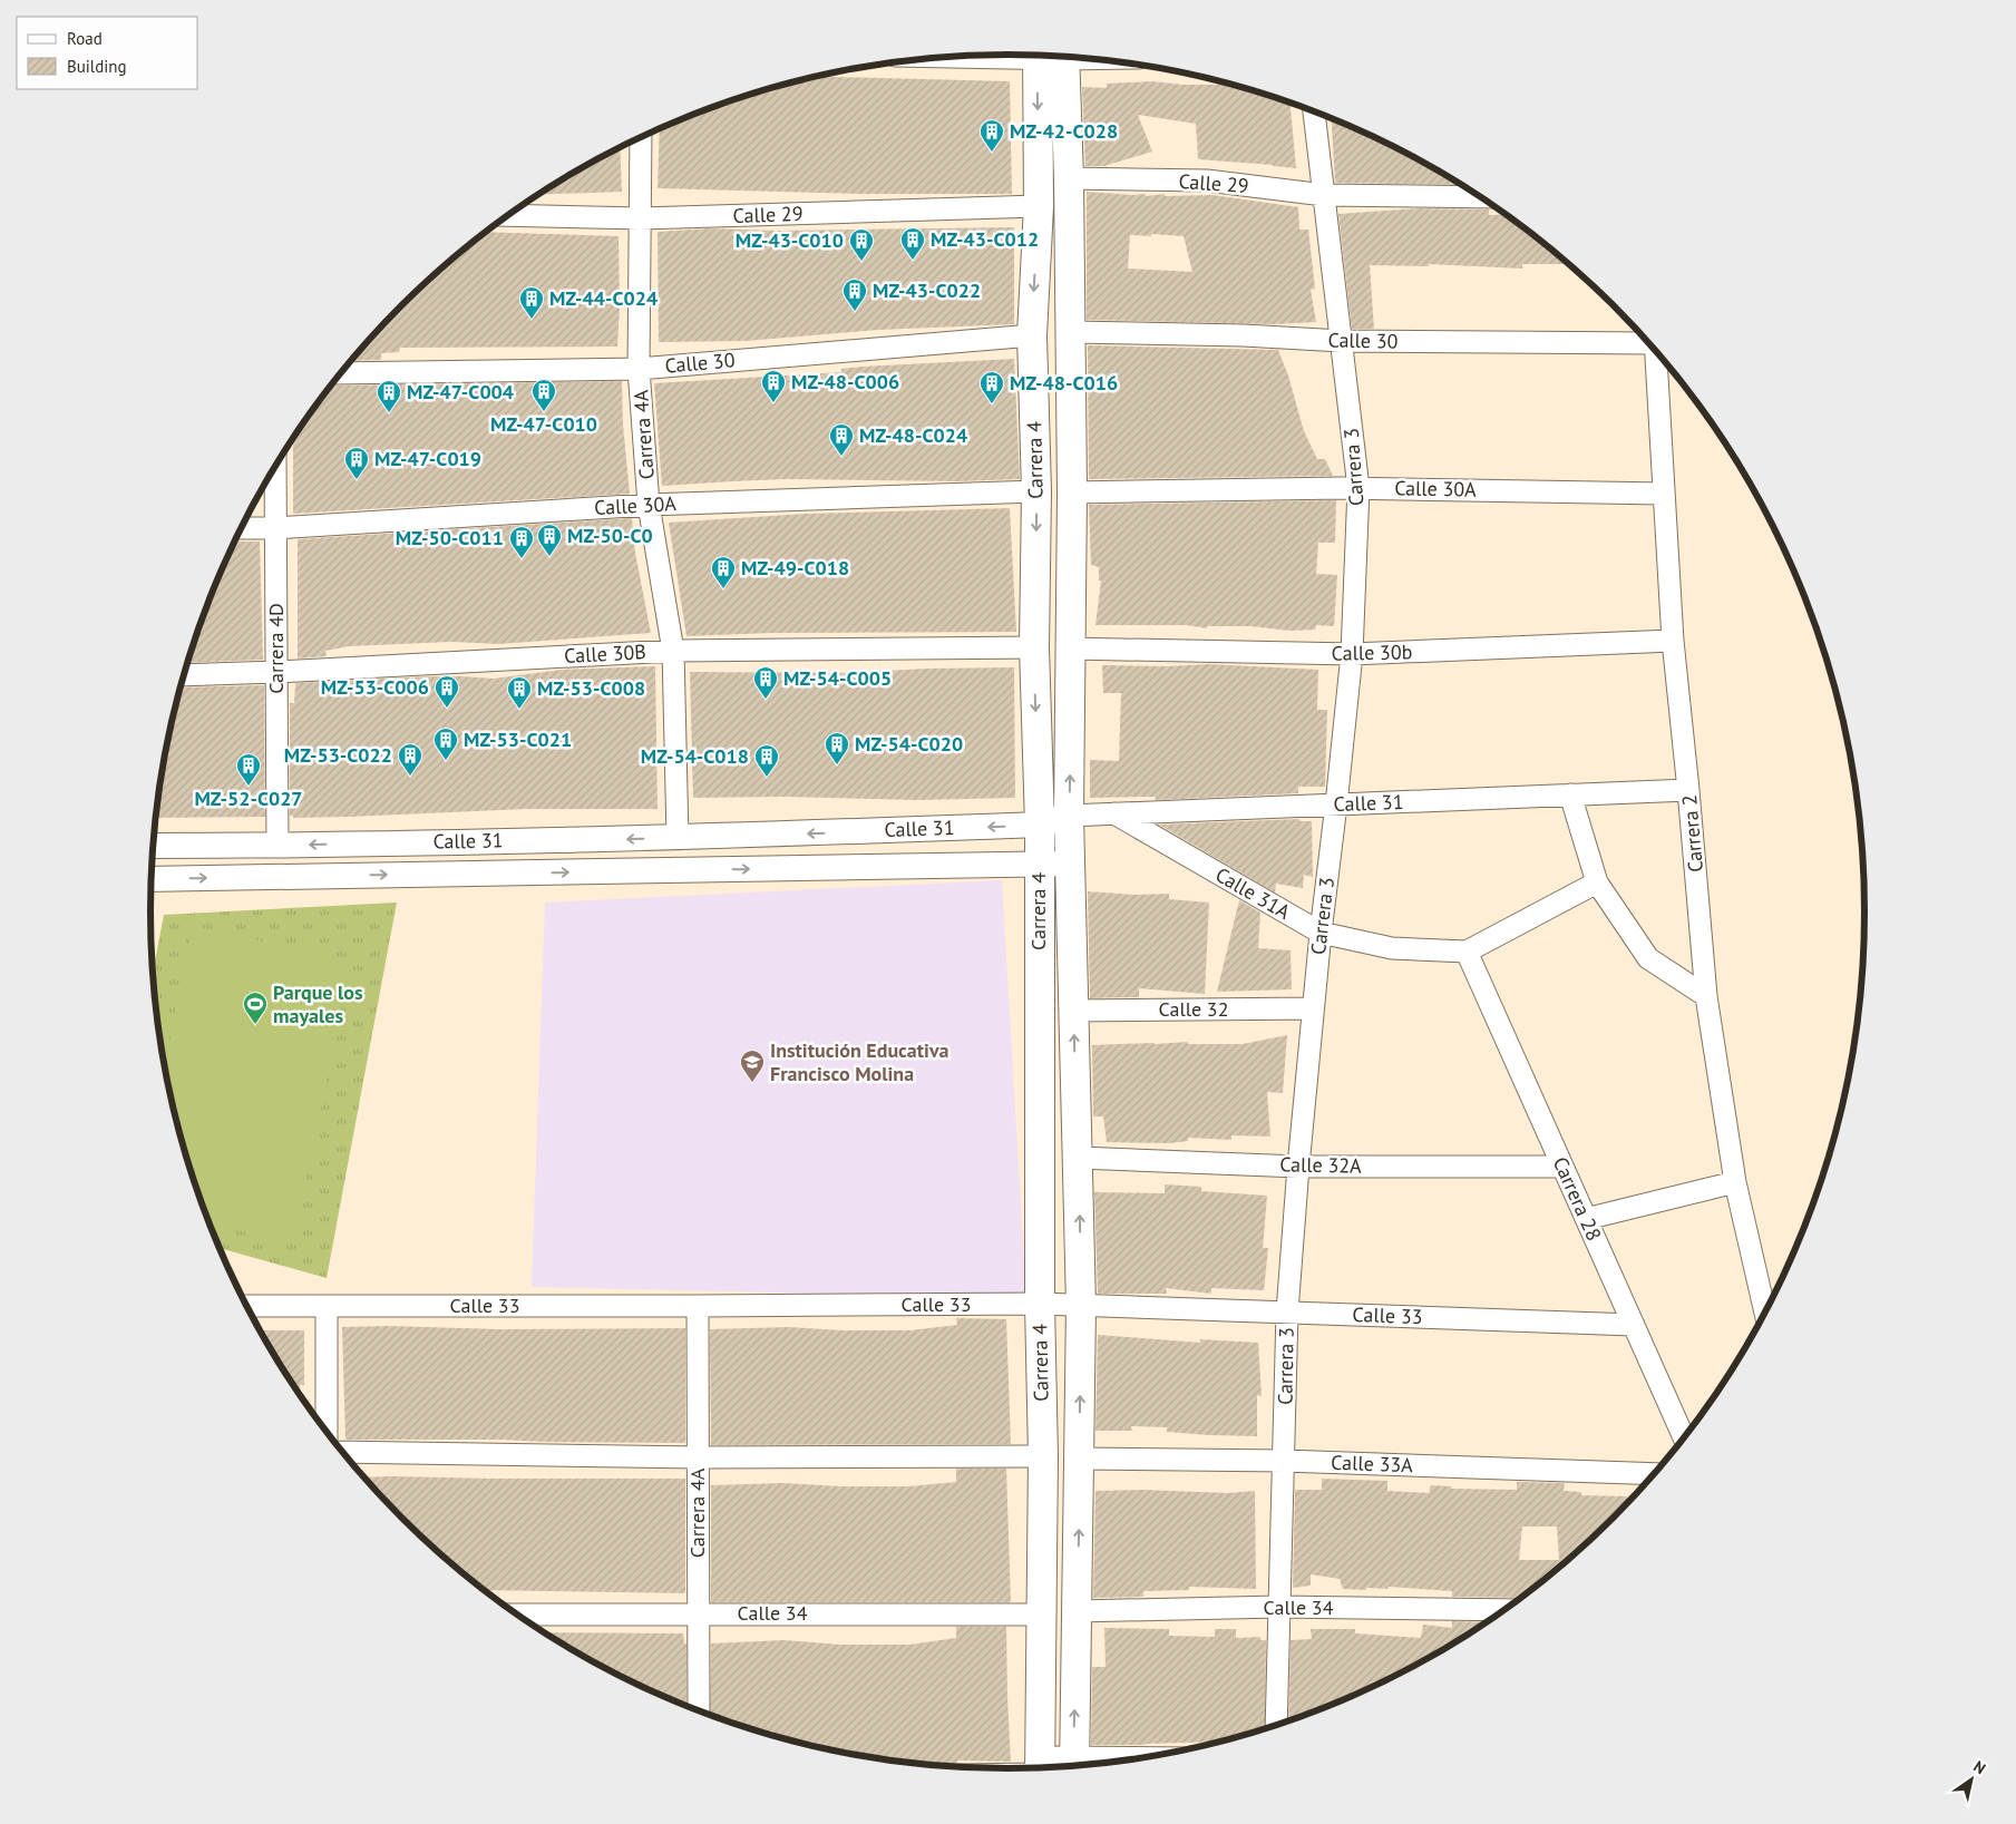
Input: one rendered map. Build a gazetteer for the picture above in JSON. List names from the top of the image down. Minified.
{"streets":{"main road":["Carrera 4"],"street":["Calle 29","Calle 30","Carrera 4A","Carrera 3","Calle 30A","Carrera 4D","Calle 30b","Calle 30B","Calle 31","Carrera 2","Calle 31A","Calle 32","Calle 32A","Carrera 28","Calle 33","Calle 33A","Calle 34"]},"crossings":[["Calle 29","Carrera 4A"],["Calle 29","Carrera 4"],["Calle 29","Carrera 3"],["Calle 30","Carrera 4A"],["Calle 30","Carrera 4"],["Calle 30","Carrera 3"],["Carrera 4A","Calle 30A"],["Carrera 4A","Calle 30B"],["Carrera 4A","Calle 31"],["Carrera 4A","Calle 33"],["Carrera 4A","Calle 34"],["Carrera 4","Calle 30A"],["Carrera 4","Calle 30b"],["Carrera 4","Calle 30B"],["Carrera 4","Calle 31"],["Carrera 4","Calle 32"],["Carrera 4","Calle 32A"],["Carrera 4","Calle 33"],["Carrera 4","Calle 33A"],["Carrera 4","Calle 34"],["Carrera 3","Calle 30A"],["Carrera 3","Calle 30b"],["Carrera 3","Calle 31"],["Carrera 3","Calle 31A"],["Carrera 3","Calle 32"],["Carrera 3","Calle 32A"],["Carrera 3","Calle 33"],["Carrera 3","Calle 33A"],["Carrera 3","Calle 34"],["Calle 30A","Carrera 4D"],["Calle 30A","Carrera 2"],["Carrera 4D","Calle 30B"],["Carrera 4D","Calle 31"],["Calle 30b","Carrera 2"],["Calle 31","Carrera 2"],["Calle 31","Calle 31A"],["Calle 31A","Carrera 28"],["Calle 32A","Carrera 28"],["Carrera 28","Calle 33"]],"places":{"building":["MZ-42-C028","MZ-43-C012","MZ-43-C010","MZ-43-C022","MZ-44-C024","MZ-48-C006","MZ-48-C016","MZ-47-C010","MZ-47-C004","MZ-48-C024","MZ-47-C019","MZ-50-C0","MZ-50-C011","MZ-49-C018","MZ-54-C005","MZ-53-C006","MZ-53-C008","MZ-53-C021","MZ-54-C020","MZ-53-C022","MZ-54-C018","MZ-52-C027"],"sports":["Parque los mayales"],"school or university":["Institución Educativa Francisco Molina"]},"legend":["Road","Building"],"north":"top right"}
